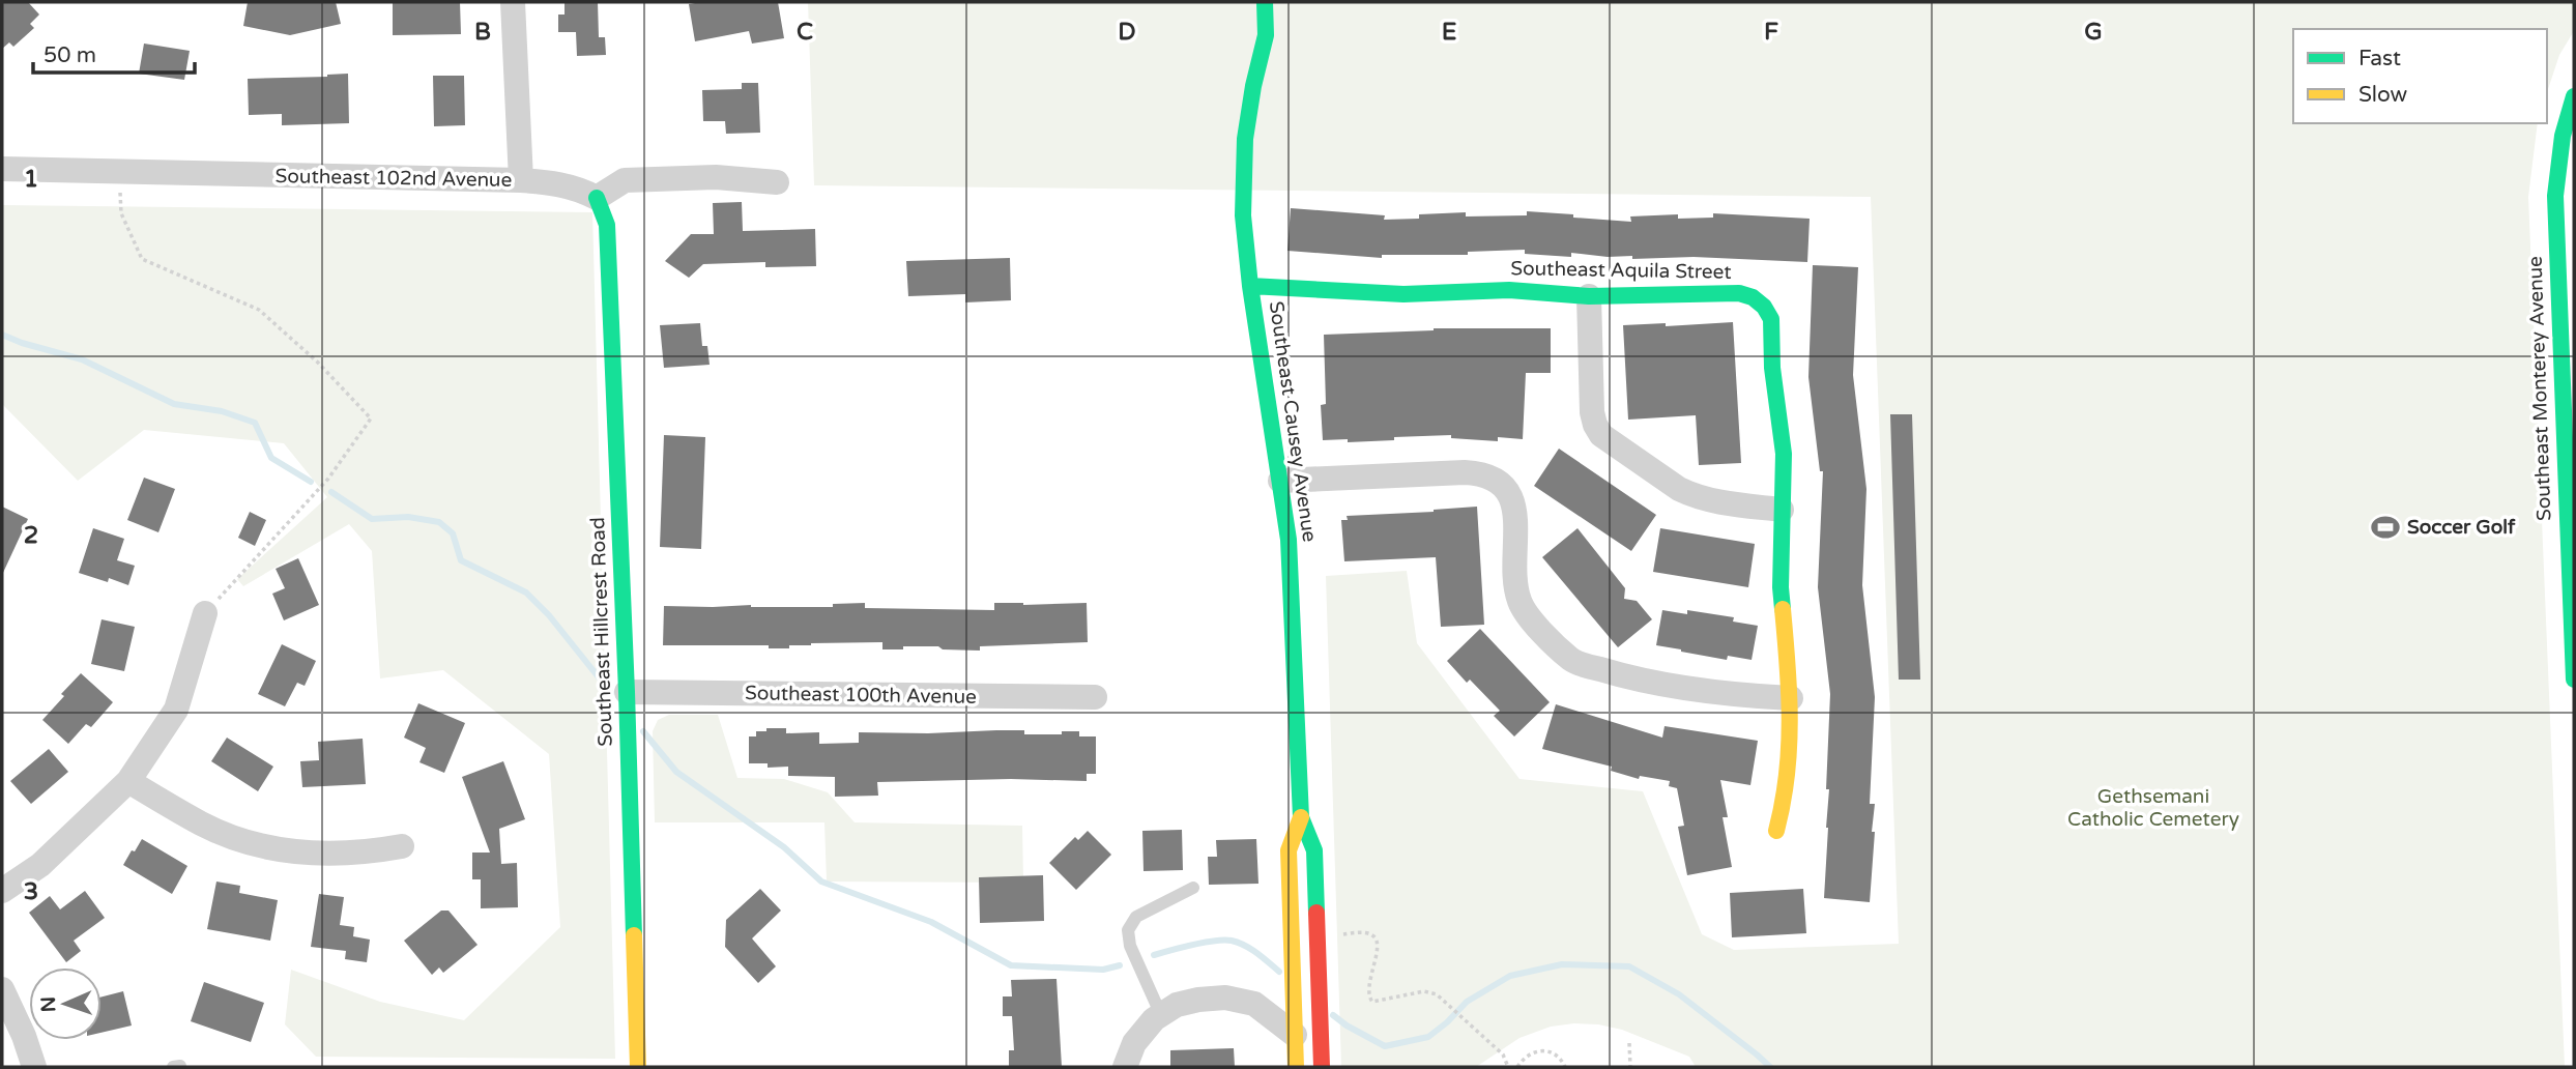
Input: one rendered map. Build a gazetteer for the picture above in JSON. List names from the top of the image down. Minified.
{"streets":{"street":["Southeast 102nd Avenue","Southeast Aquila Street","Southeast Monterey Avenue","Southeast Causey Avenue","Southeast Hillcrest Road","Southeast 100th Avenue"]},"crossings":[["Southeast 102nd Avenue","Southeast Hillcrest Road"],["Southeast Aquila Street","Southeast Causey Avenue"],["Southeast Hillcrest Road","Southeast 100th Avenue"]],"parks":["Gethsemani Catholic Cemetery"],"places":{"sports":["Soccer Golf"]},"legend":["Fast","Slow"],"scale_bar":"50 m","north":"left","grid":{"columns":["B","C","D","E","F","G"],"rows":["1","2","3"]}}
